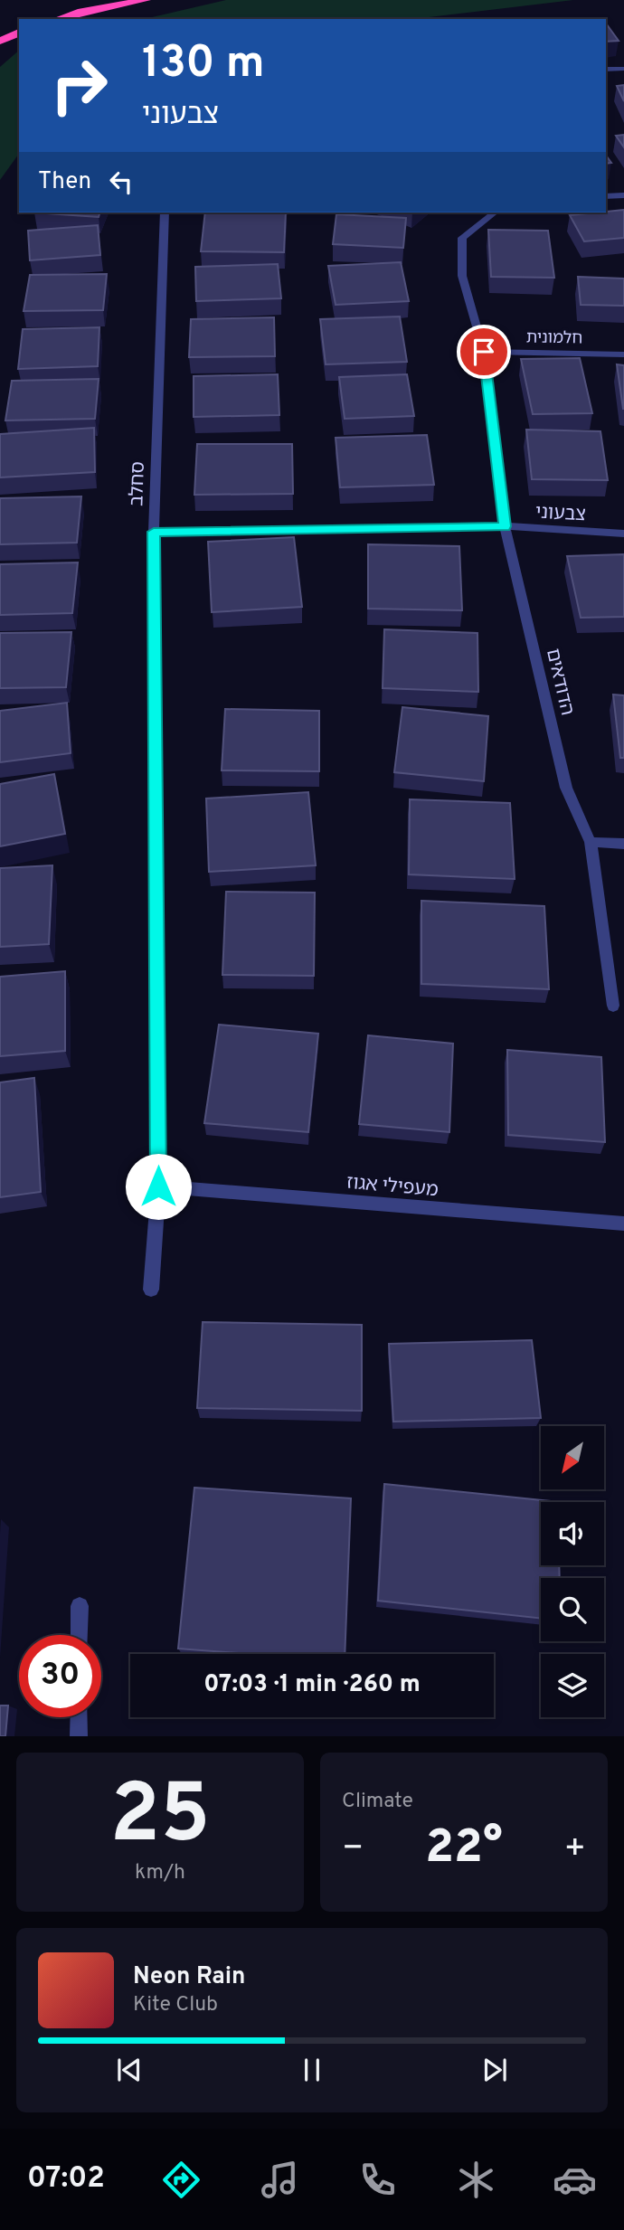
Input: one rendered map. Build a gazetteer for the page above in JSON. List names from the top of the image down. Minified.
{"streets":{"street":["חלמונית","סחלב","צבעוני","הדודאים","מעפילי אגוז"]},"crossings":[["חלמונית","הדודאים"],["סחלב","צבעוני"],["סחלב","מעפילי אגוז"],["צבעוני","הדודאים"]],"north":"bottom left","page":{"turn":["130 m","צבעוני"],"then":"Then","limit":"30","trip":"07:03 · 1 min · 260 m","tile":[["25","km/h"],"Climate"],"heat":["−","22°","+"],"song":["Neon Rain","Kite Club"],"tabs":"07:02"}}
